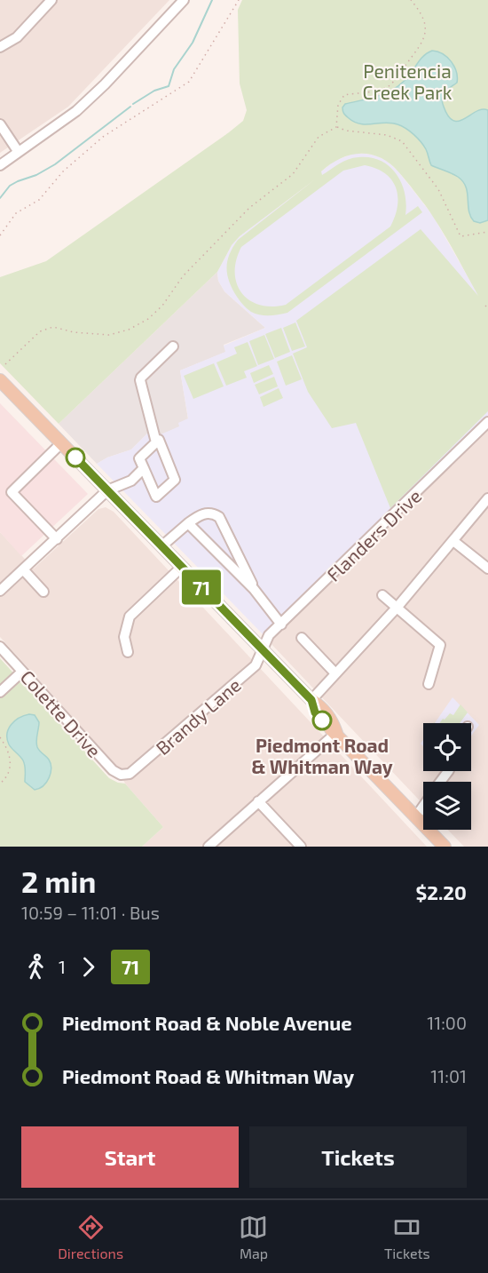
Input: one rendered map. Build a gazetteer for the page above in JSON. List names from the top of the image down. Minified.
{"streets":{"street":["Flanders Drive","Colette Drive","Brandy Lane"]},"crossings":[["Flanders Drive","Brandy Lane"],["Colette Drive","Brandy Lane"]],"parks":["Penitencia Creek Park"],"places":["Piedmont Road & Whitman Way"],"lines":["bus line 71"],"page":{"on_map":"71","heading":["2 min","10:59 – 11:01 · Bus","$2.20"],"legs":["1","71"],"list":[{"name":"Piedmont Road & Noble Avenue","value":"11:00"},{"name":"Piedmont Road & Whitman Way","value":"11:01"}],"buttons":["Start","Tickets"],"tabs":["Directions","Map","Tickets"]}}
